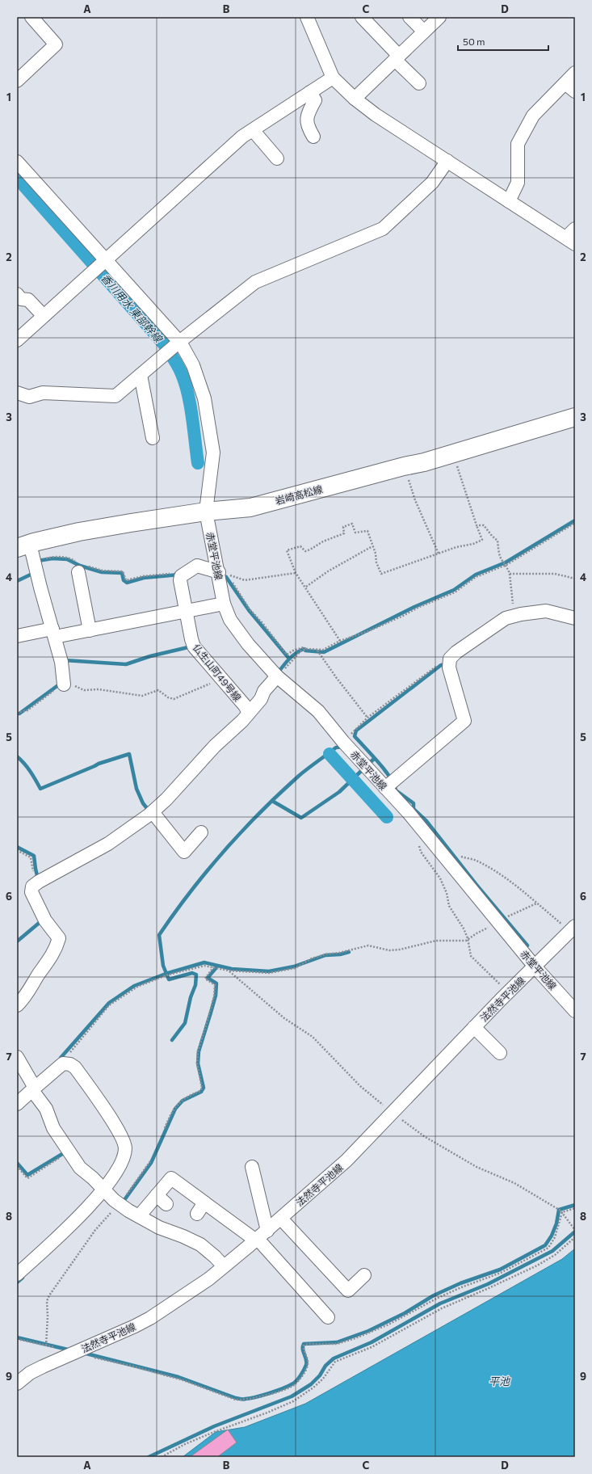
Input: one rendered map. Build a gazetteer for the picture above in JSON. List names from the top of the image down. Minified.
{"streets":{"main road":["岩崎高松線"],"street":["赤堂平池線","仏生山町49号線","法然寺平池線"]},"crossings":[["岩崎高松線","赤堂平池線"],["赤堂平池線","法然寺平池線"]],"water":["香川用水 東部幹線","平池"],"scale_bar":"50 m","grid":{"columns":["A","B","C","D"],"rows":["1","2","3","4","5","6","7","8","9"]}}
